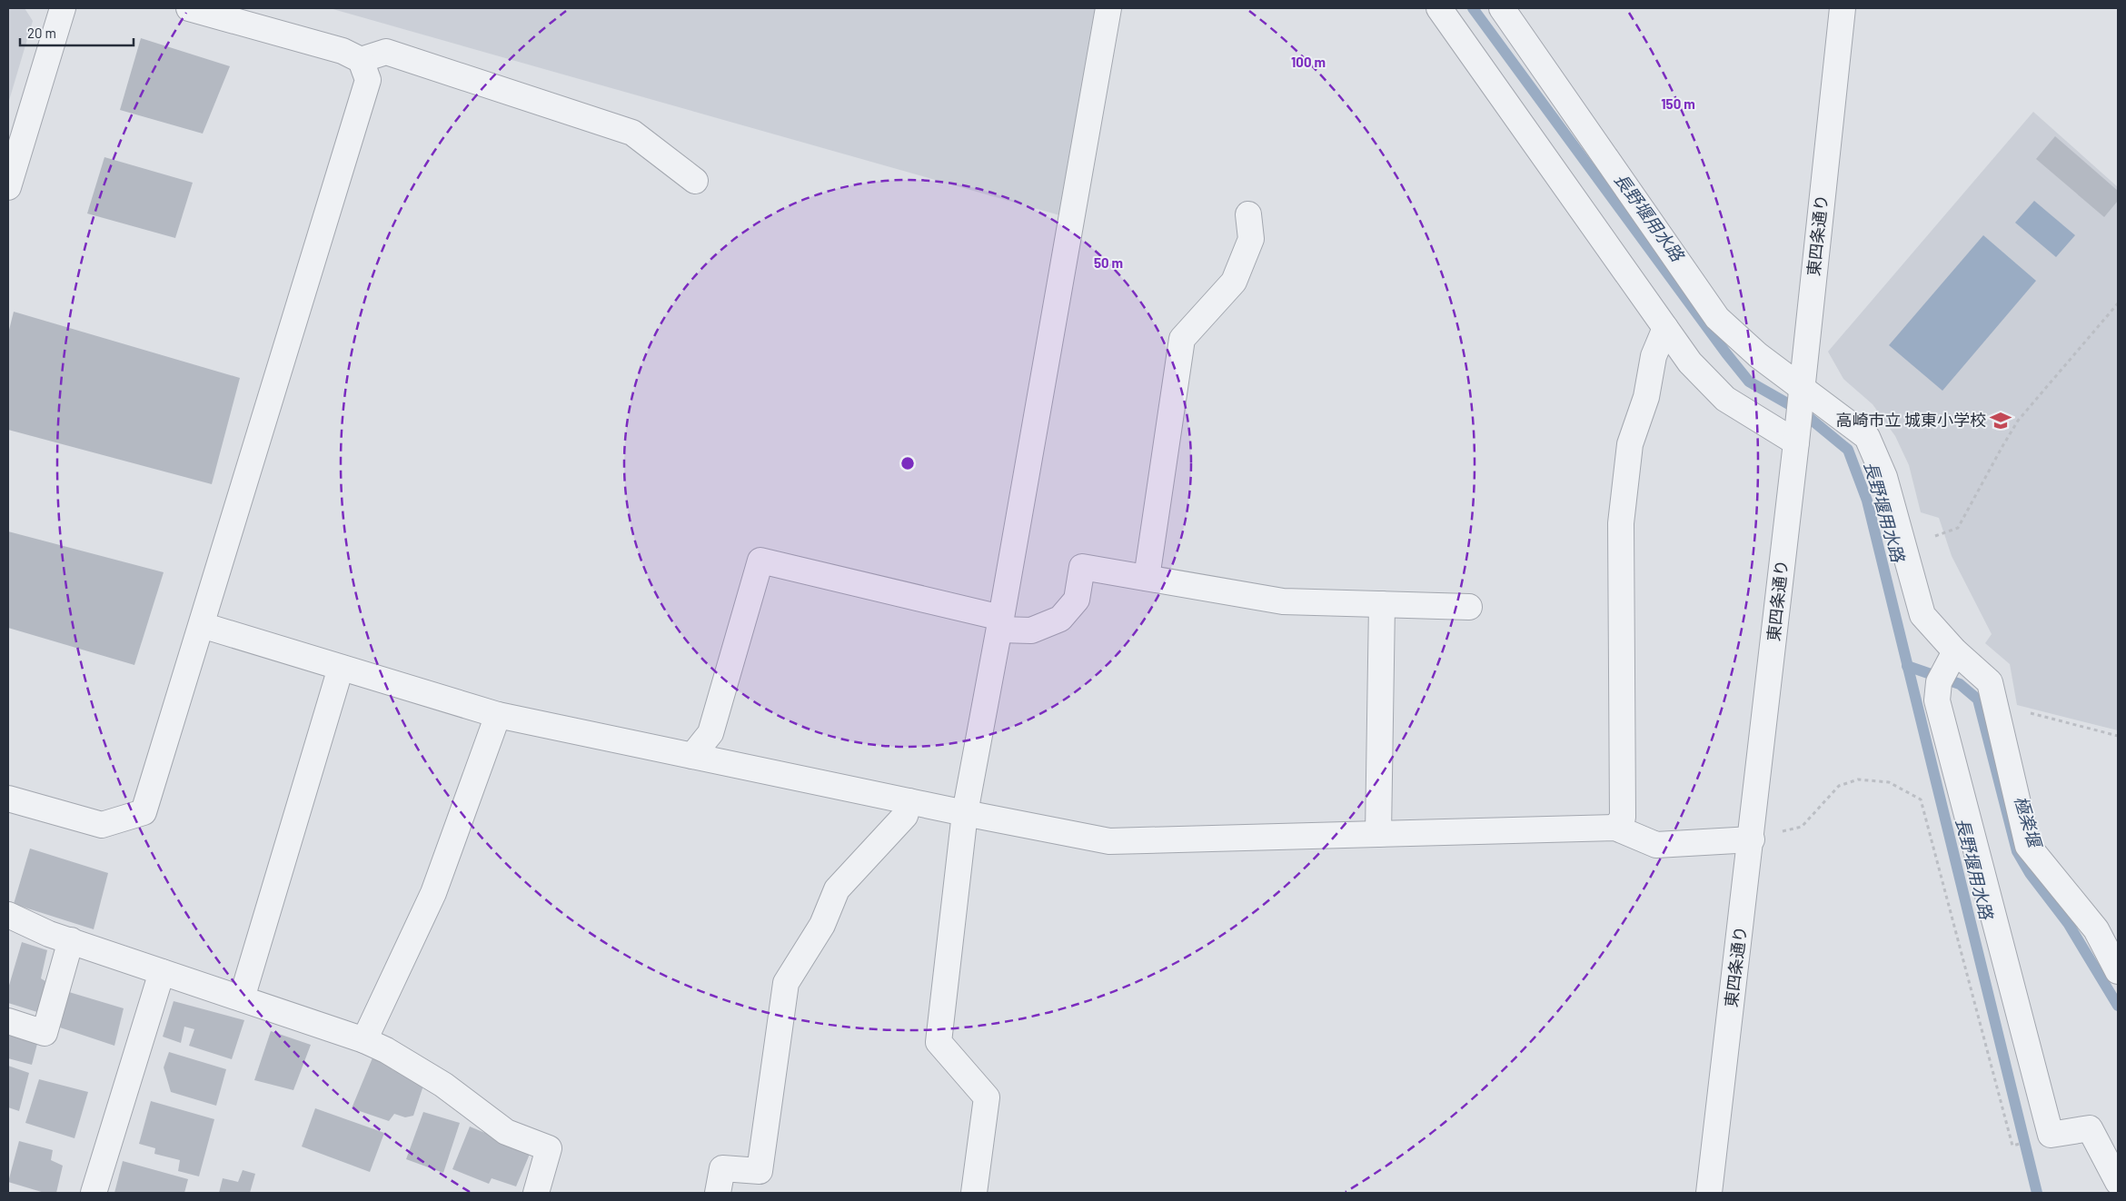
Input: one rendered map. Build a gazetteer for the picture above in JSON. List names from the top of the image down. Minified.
{"streets":{"street":["東四条通り"]},"water":["長野堰用水路","極楽堰"],"places":{"school or university":["高崎市立 城東小学校"]},"scale_bar":"20 m","rings":["100 m","150 m","50 m"]}
